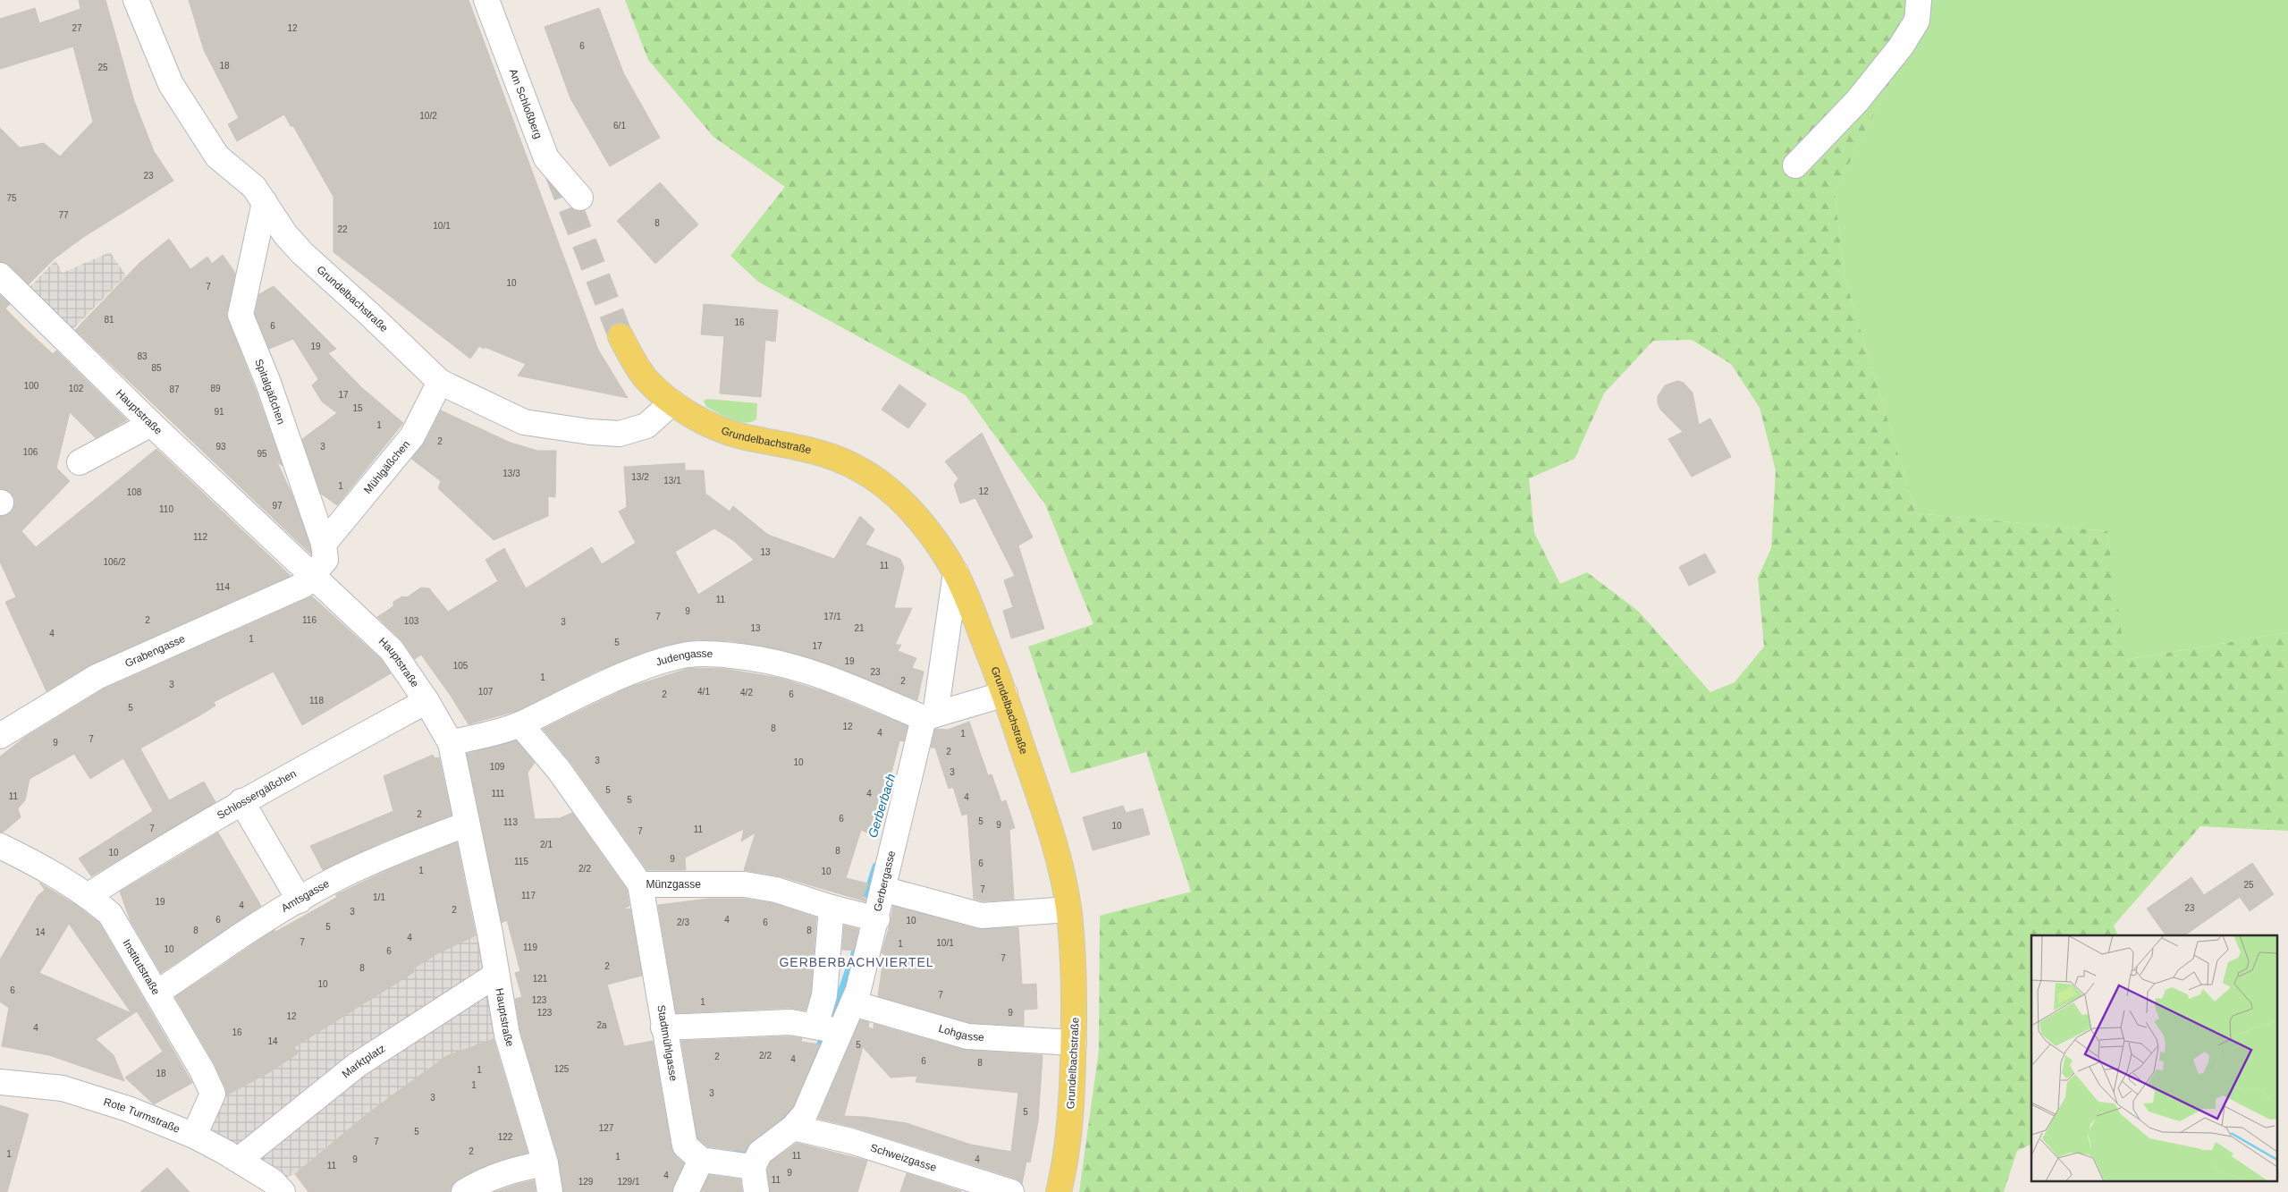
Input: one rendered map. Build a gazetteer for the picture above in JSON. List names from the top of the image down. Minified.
{"streets":{"main road":["Grundelbachstraße"],"street":["Am Schloßberg","Spitalgäßchen","Hauptstraße","Mühlgäßchen","Grabengasse","Judengasse","Schlossergäßchen","Gerbergasse","Münzgasse","Amtsgasse","Institutstraße","Lohgasse","Stadtmühlgasse","Marktplatz","Rote Turmstraße","Schweizgasse"]},"crossings":[["Grundelbachstraße","Spitalgäßchen"],["Grundelbachstraße","Mühlgäßchen"],["Grundelbachstraße","Gerbergasse"],["Grundelbachstraße","Lohgasse"],["Spitalgäßchen","Hauptstraße"],["Spitalgäßchen","Mühlgäßchen"],["Spitalgäßchen","Grabengasse"],["Hauptstraße","Grabengasse"],["Hauptstraße","Judengasse"],["Hauptstraße","Schlossergäßchen"],["Hauptstraße","Amtsgasse"],["Hauptstraße","Marktplatz"],["Judengasse","Gerbergasse"],["Judengasse","Münzgasse"],["Schlossergäßchen","Institutstraße"],["Gerbergasse","Münzgasse"],["Gerbergasse","Lohgasse"],["Gerbergasse","Schweizgasse"],["Münzgasse","Stadtmühlgasse"],["Amtsgasse","Institutstraße"],["Institutstraße","Rote Turmstraße"],["Marktplatz","Rote Turmstraße"]],"districts":["GERBERBACHVIERTEL"],"water":["Gerberbach"],"house_numbers":["27","12","6","18","25","10/2","6/1","23","75","77","8","10/1","22","10","7","81","16","6","19","83","85","100","102","89","87","17","15","91","1","2","93","3","106","95","13/3","13/2","13/1","1","12","108","97","110","112","13","106/2","11","114","11","9","7","17/1","2","116","103","3","13","21","4","1","5","17","19","105","23","1","2","3","107","4/1","4/2","2","6","118","5","12","8","4","1","7","9","2","3","10","109","3","5","111","4","11","4","5","2","6","5","113","9","10","7","11","7","2/1","8","10","9","115","6","2/2","1","10","25","7","117","1/1","19","4","23","2","3","6","4","10","2/3","6","5","8","8","14","4","7","10/1","1","119","10","6","7","2","8","121","10","6","7","123","1","123","9","12","2a","4","16","14","5","2/2","2","4","6","8","125","1","18","1","3","3","5","127","5","122","7","2","1","11","1","9","4","11","9","4","11","129","129/1"]}
